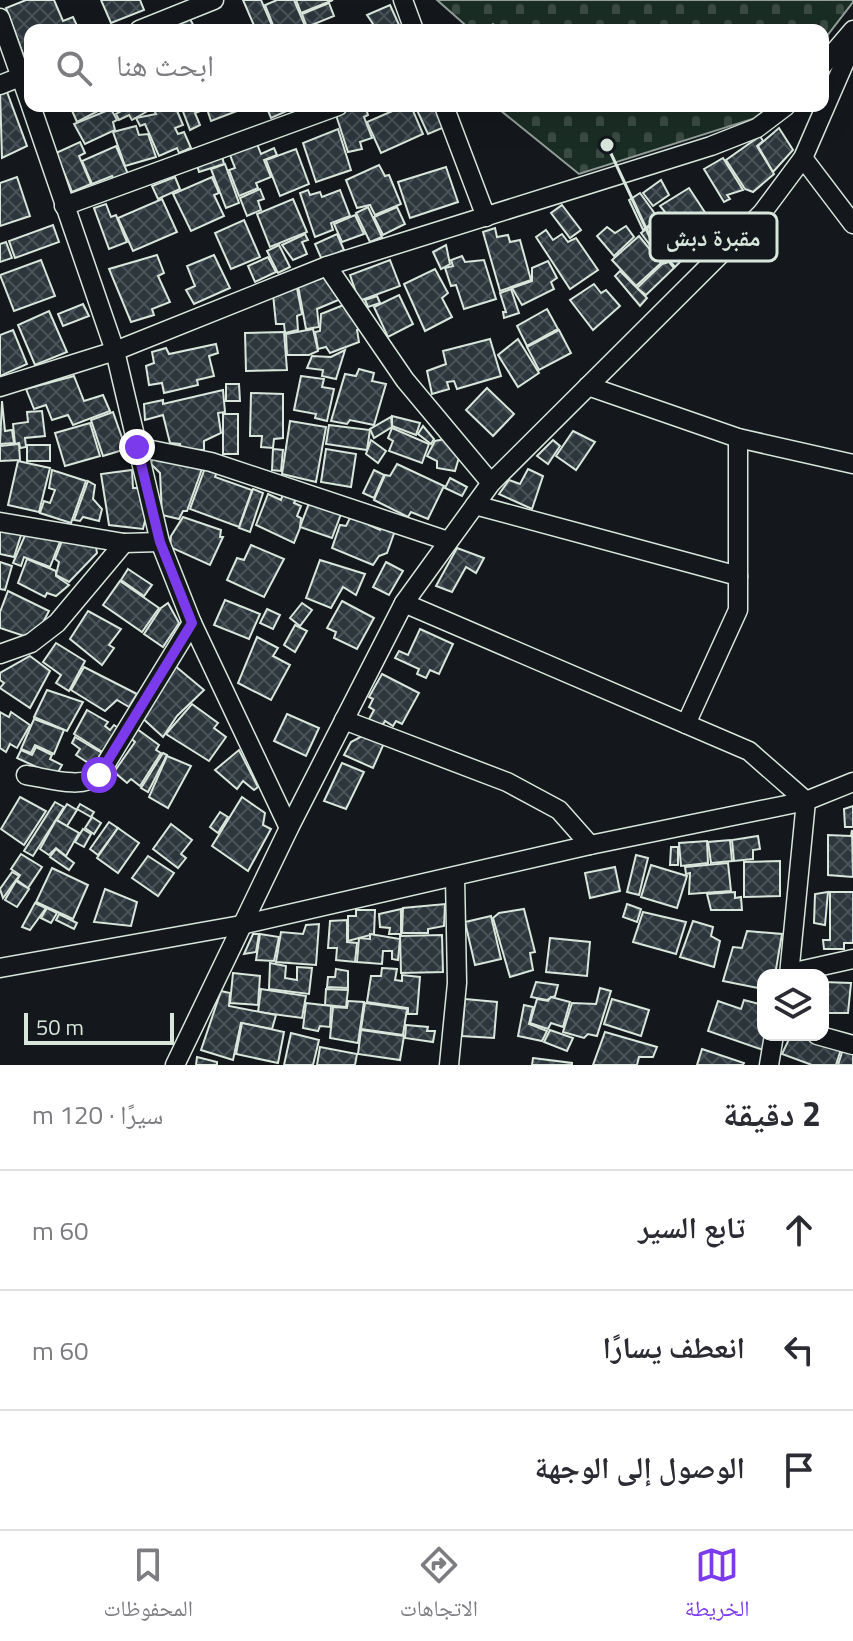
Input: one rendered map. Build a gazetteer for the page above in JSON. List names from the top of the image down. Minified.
{"places":["مقبرة دبش"],"scale_bar":"50 m","page":{"search":"ابحث هنا","scale":"50 m","heading":["2 دقيقة","سيرًا · 120 m"],"list":[["تابع السير","60 m"],["انعطف يسارًا","60 m"],"الوصول إلى الوجهة"],"nav":["الخريطة","الاتجاهات","المحفوظات"]}}
